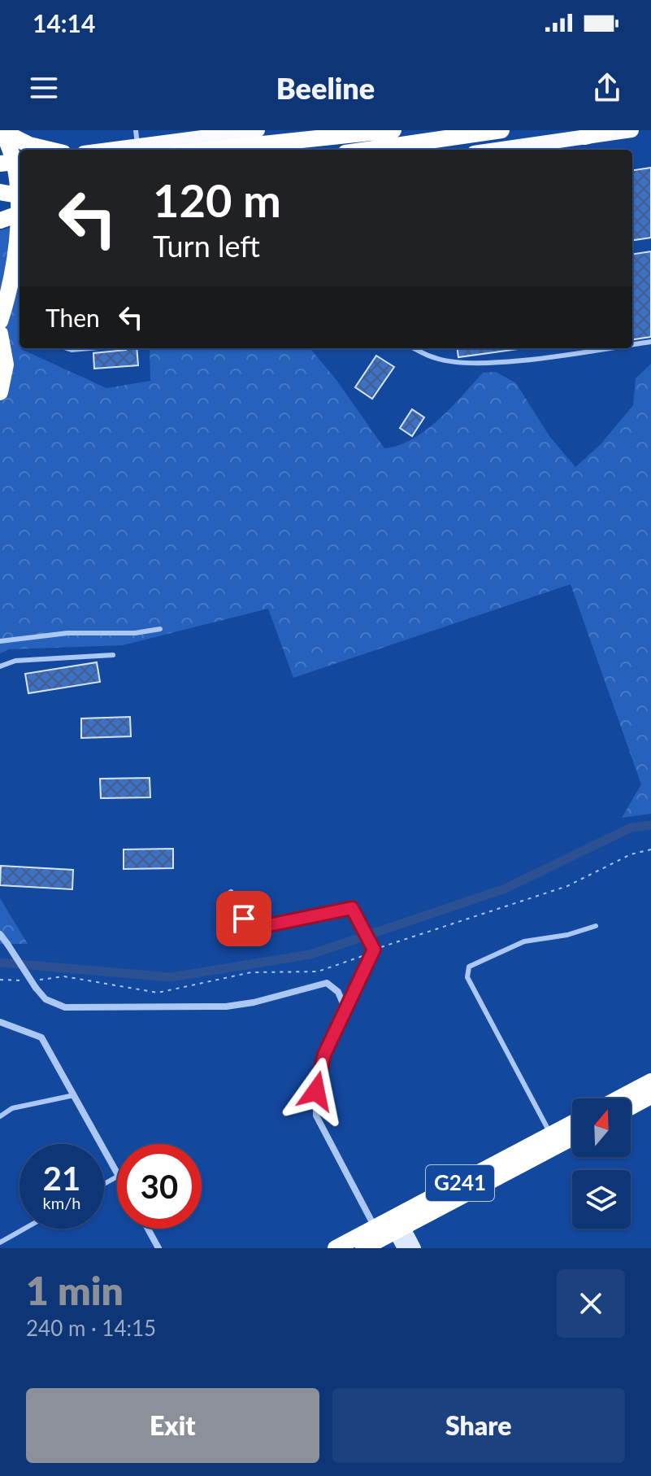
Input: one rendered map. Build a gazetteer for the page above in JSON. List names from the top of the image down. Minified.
{"streets":{"highway":["G241"]},"north":"top","page":{"status":"14:14","header":"Beeline","turn":["120 m","Turn left"],"then":"Then","speed":"21 km/h","limit":"30","heading":["1 min","240 m · 14:15"],"buttons":["Exit","Share"]}}
